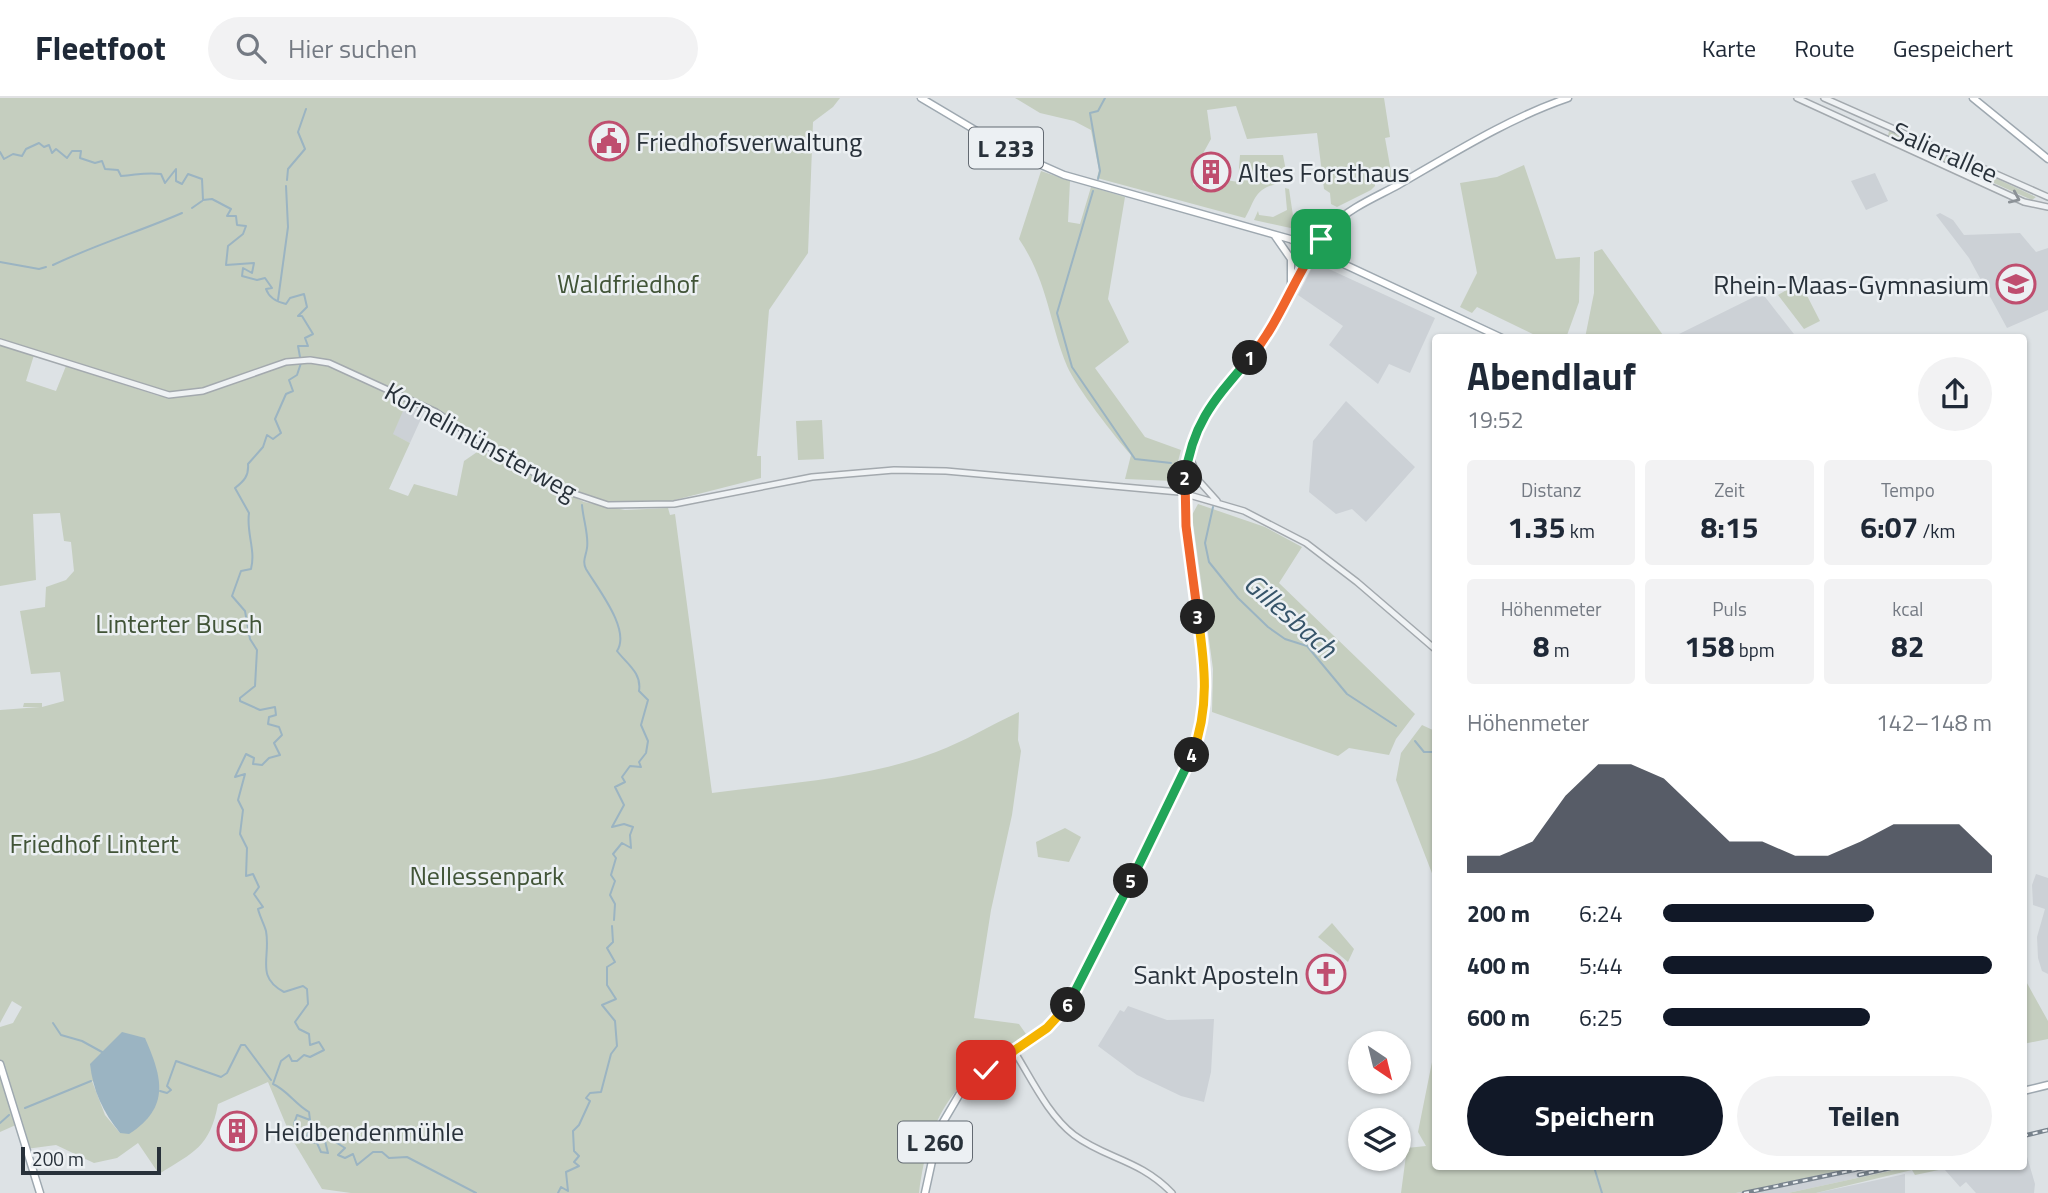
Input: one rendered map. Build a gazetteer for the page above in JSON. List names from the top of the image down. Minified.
{"streets":{"main road":["L 233","L 260"],"street":["Salierallee","Kornelimünsterweg"]},"crossings":[["L 233","L 260"],["Kornelimünsterweg","L 260"]],"water":["Gillesbach"],"parks":["Waldfriedhof","Linterter Busch","Friedhof Lintert","Nellessenpark"],"places":{"public building":["Friedhofsverwaltung"],"building":["Altes Forsthaus","Heidbendenmühle"],"school or university":["Rhein-Maas-Gymnasium"],"church":["Sankt Aposteln"]},"scale_bar":"200 m","north":"bottom right","page":{"header":"Fleetfoot","search":"Hier suchen","nav":["Karte","Route","Gespeichert"],"heading":["Abendlauf","19:52"],"pins":["1","2","3","4","5","6"],"stats":[["Distanz","1.35 km"],["Zeit","8:15"],["Tempo","6:07 /km"],["Höhenmeter","8 m"],["Puls","158 bpm"],["kcal","82"]],"chart":["Höhenmeter","142–148 m"],"list":[{"name":"200 m","note":"6:24"},{"name":"400 m","note":"5:44"},{"name":"600 m","note":"6:25"}],"buttons":["Speichern","Teilen"],"scale":"200 m"}}
